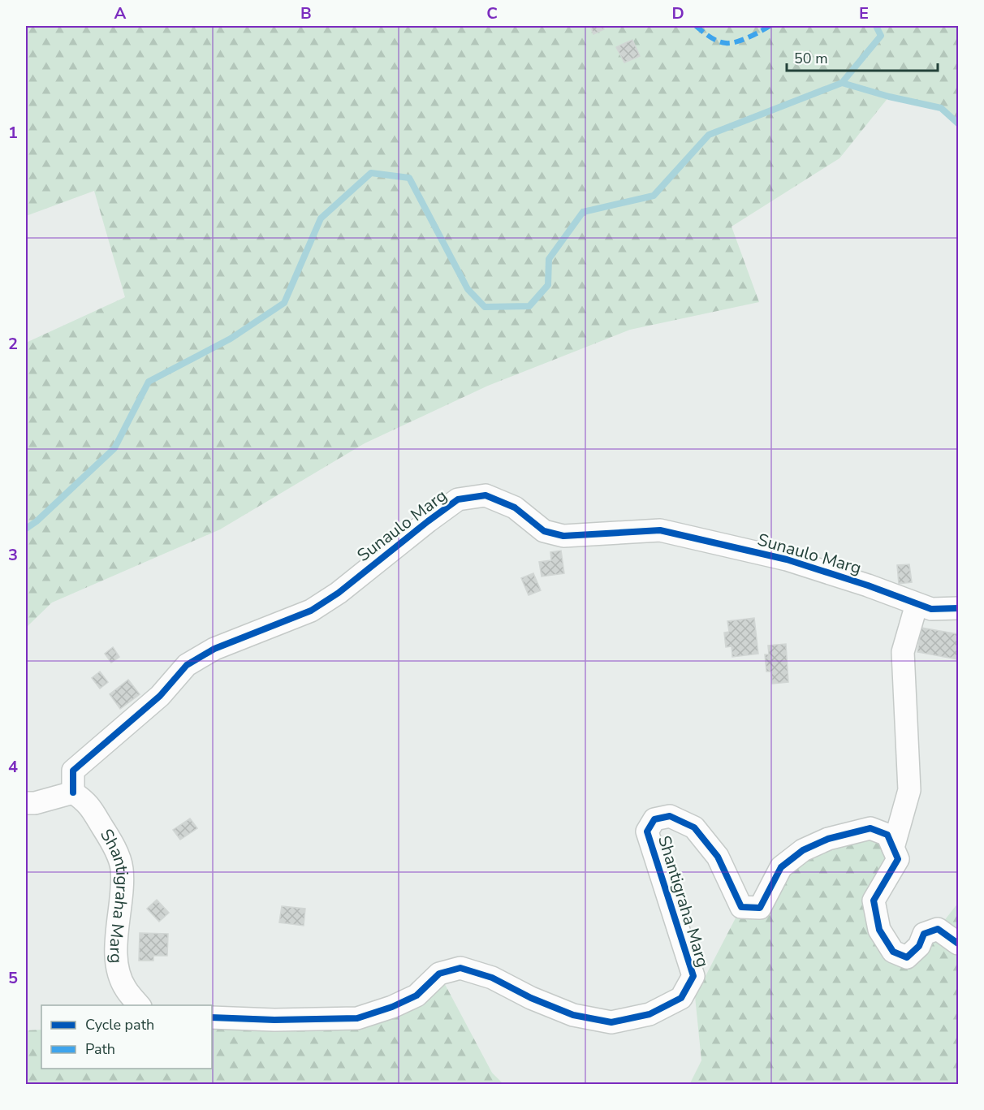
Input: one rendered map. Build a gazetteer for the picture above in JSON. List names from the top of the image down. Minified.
{"streets":{"street":["Sunaulo Marg","Shantigraha Marg"]},"crossings":[["Sunaulo Marg","Shantigraha Marg"]],"legend":["Cycle path","Path"],"scale_bar":"50 m","grid":{"columns":["A","B","C","D","E"],"rows":["1","2","3","4","5"]}}
